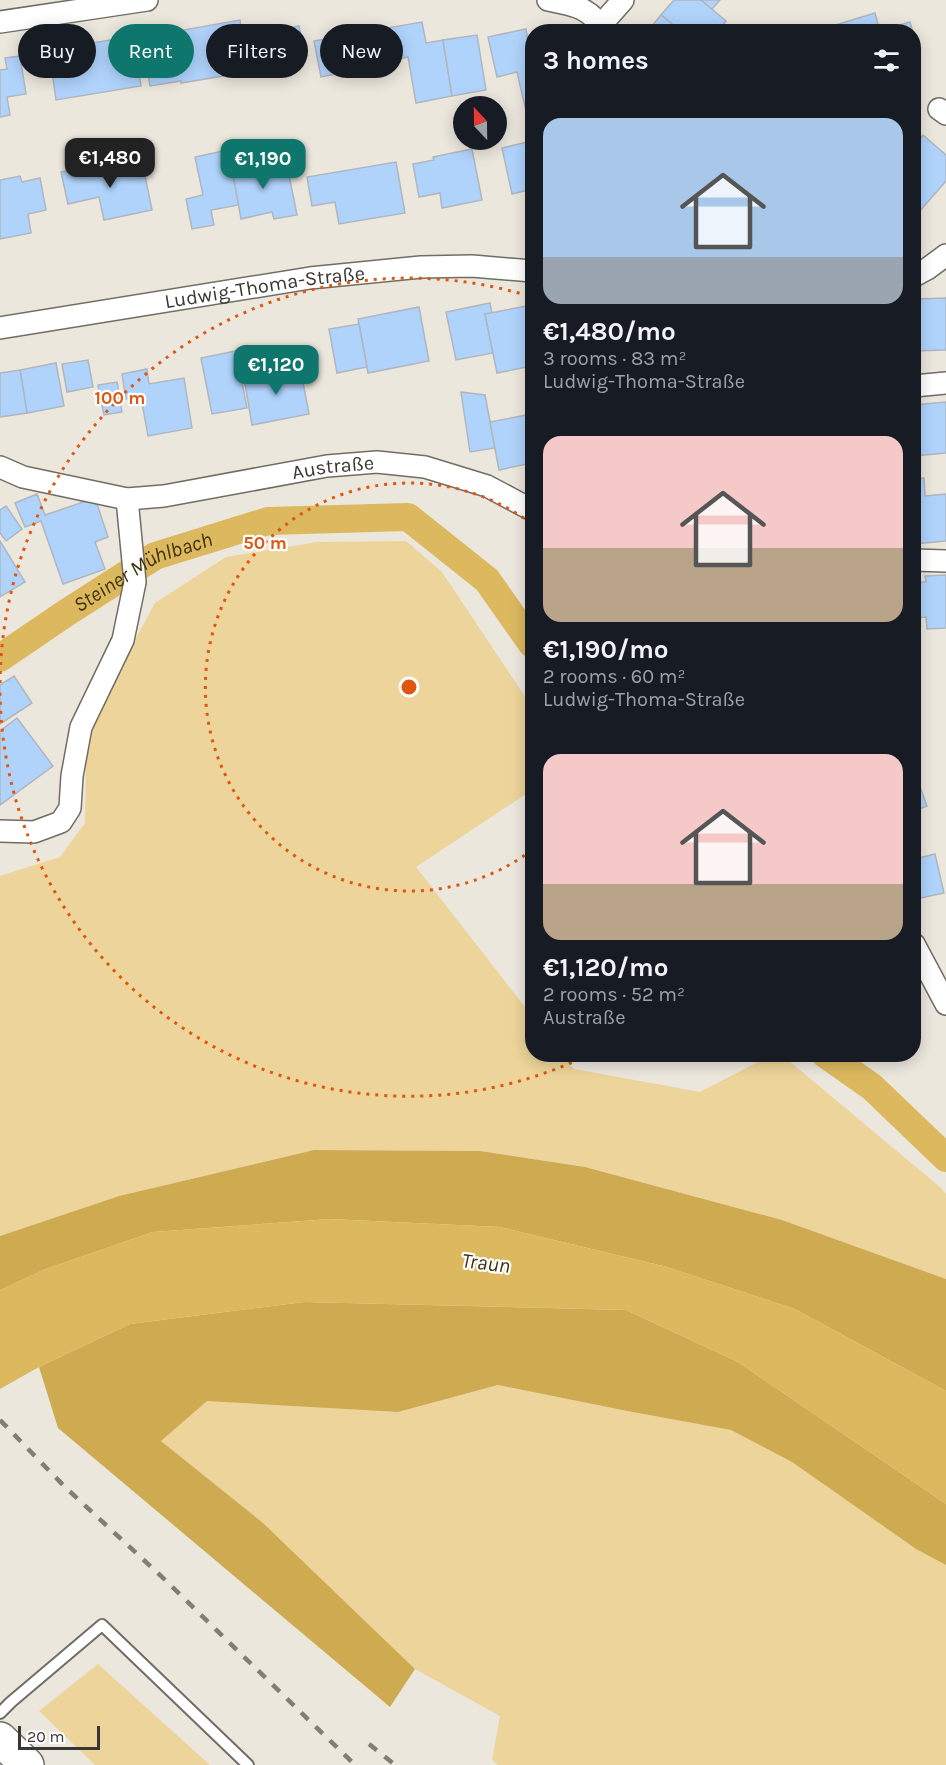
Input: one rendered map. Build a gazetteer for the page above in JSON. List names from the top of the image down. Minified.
{"streets":{"street":["Ludwig-Thoma-Straße","Austraße"]},"water":["Steiner Mühlbach","Traun"],"scale_bar":"20 m","north":"top","page":{"chip":["Buy","Rent","Filters","New"],"heading":"3 homes","list":[{"name":"€1,480/mo","note":"3 rooms · 83 m² · Ludwig-Thoma-Straße"},{"name":"€1,190/mo","note":"2 rooms · 60 m² · Ludwig-Thoma-Straße"},{"name":"€1,120/mo","note":"2 rooms · 52 m² · Austraße"}],"price":["€1,480","€1,190","€1,120"],"scale":"20 m"},"rings":["100 m","50 m"]}
